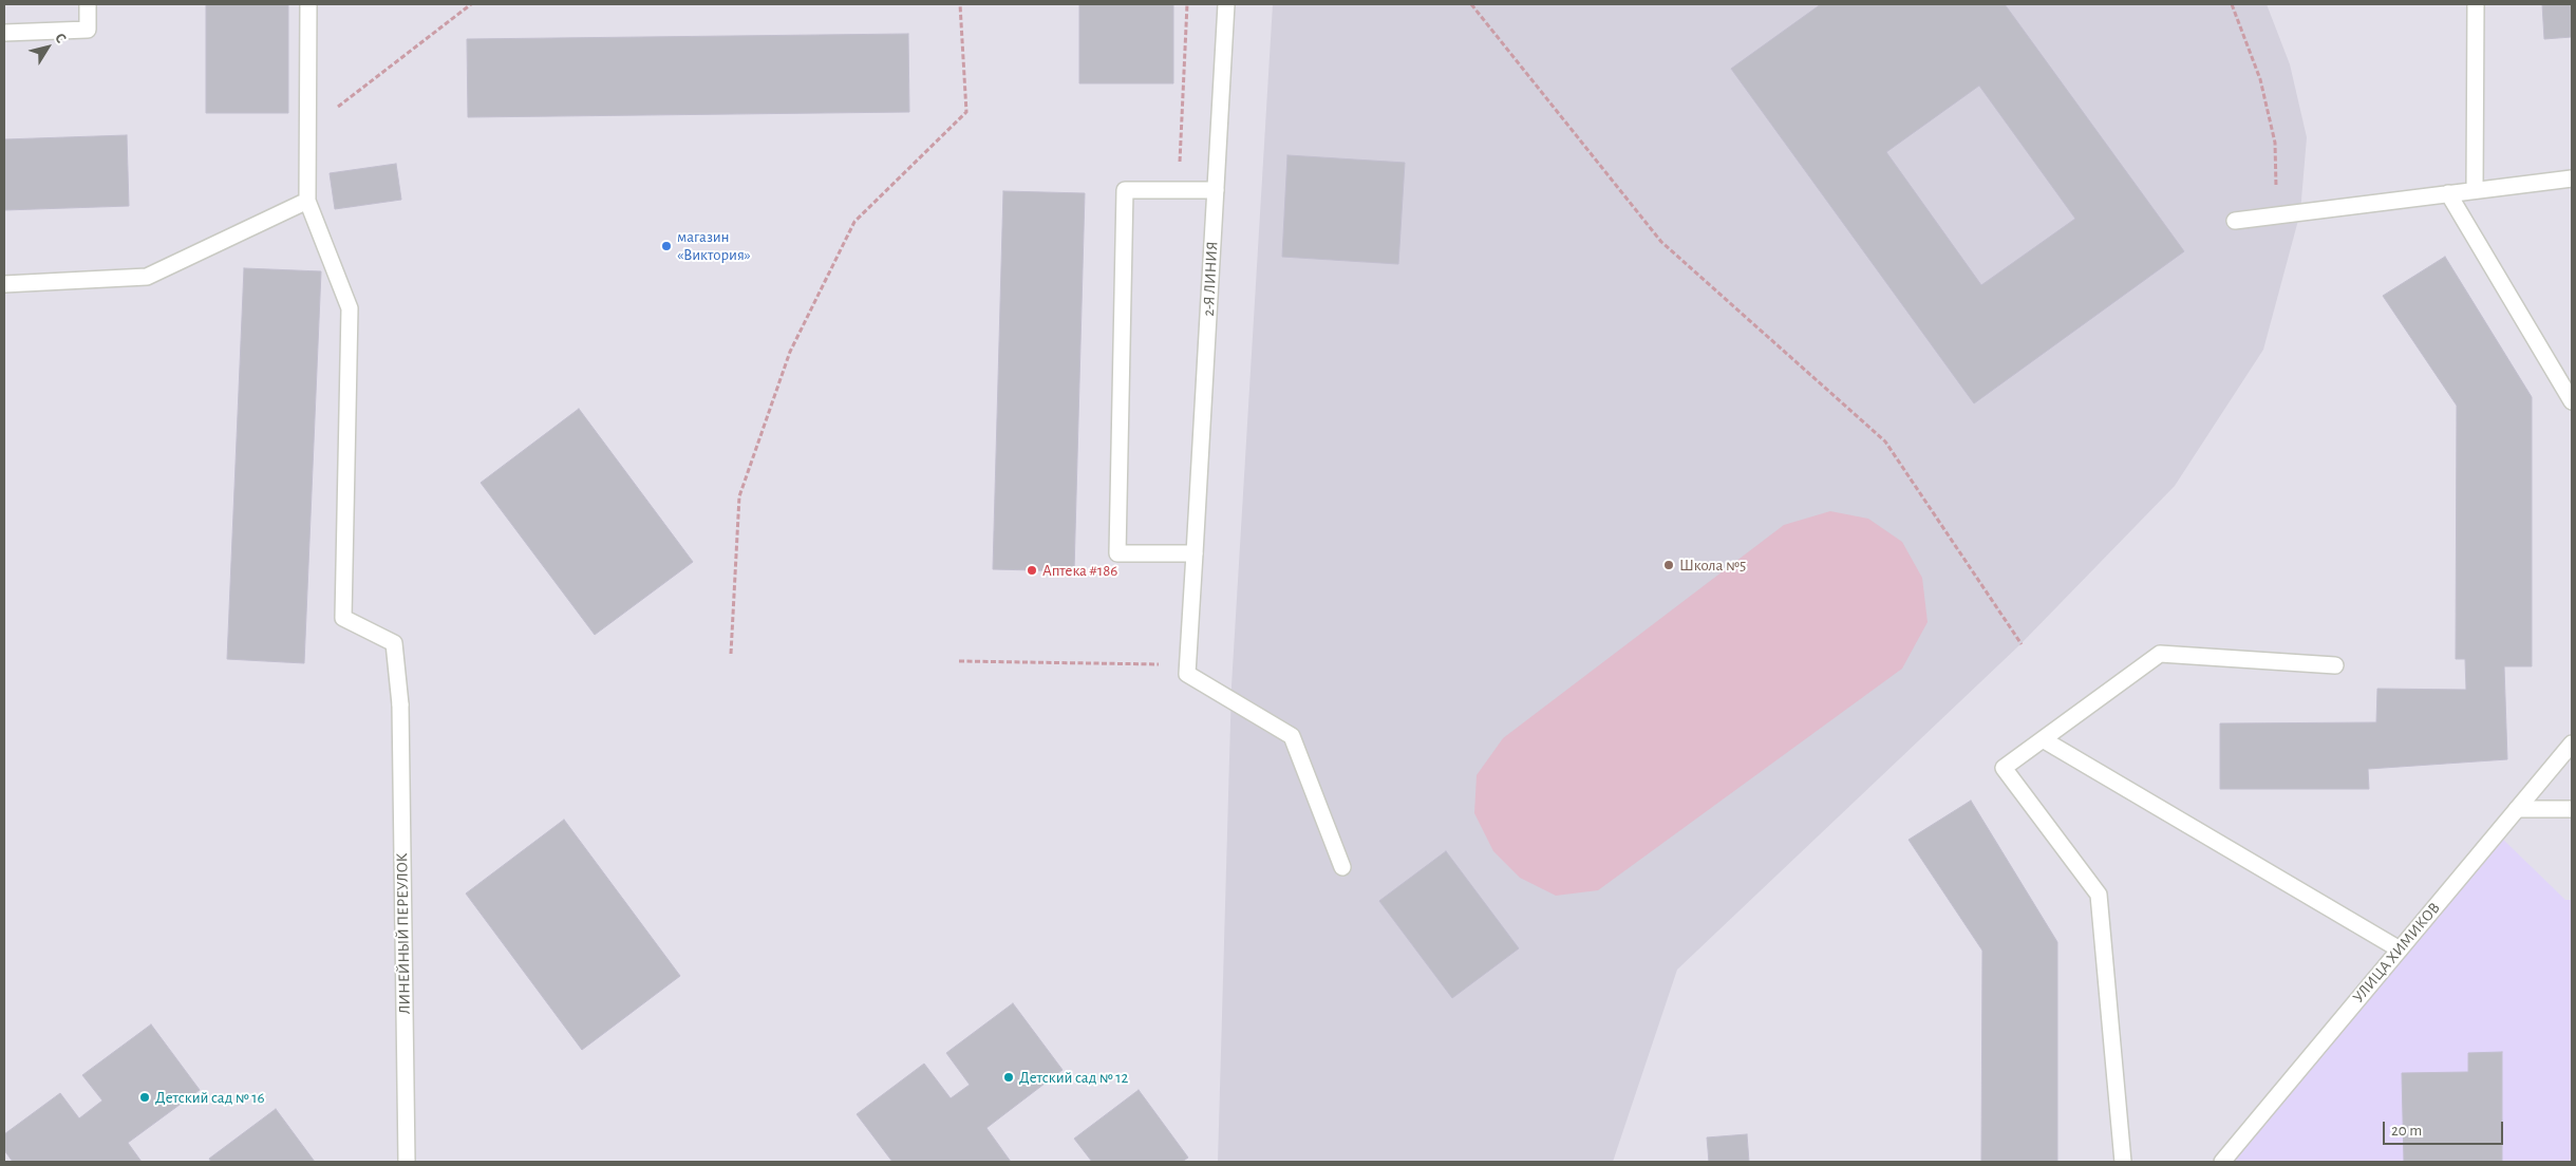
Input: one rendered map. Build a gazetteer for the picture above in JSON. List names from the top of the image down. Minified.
{"streets":{"street":["2-Я ЛИНИЯ","ЛИНЕЙНЫЙ ПЕРЕУЛОК","УЛИЦА ХИМИКОВ"]},"places":["магазин «Виктория»","Школа №5","Аптека #186","Детский сад № 12","Детский сад № 16"],"scale_bar":"20 m","north":"top right"}
